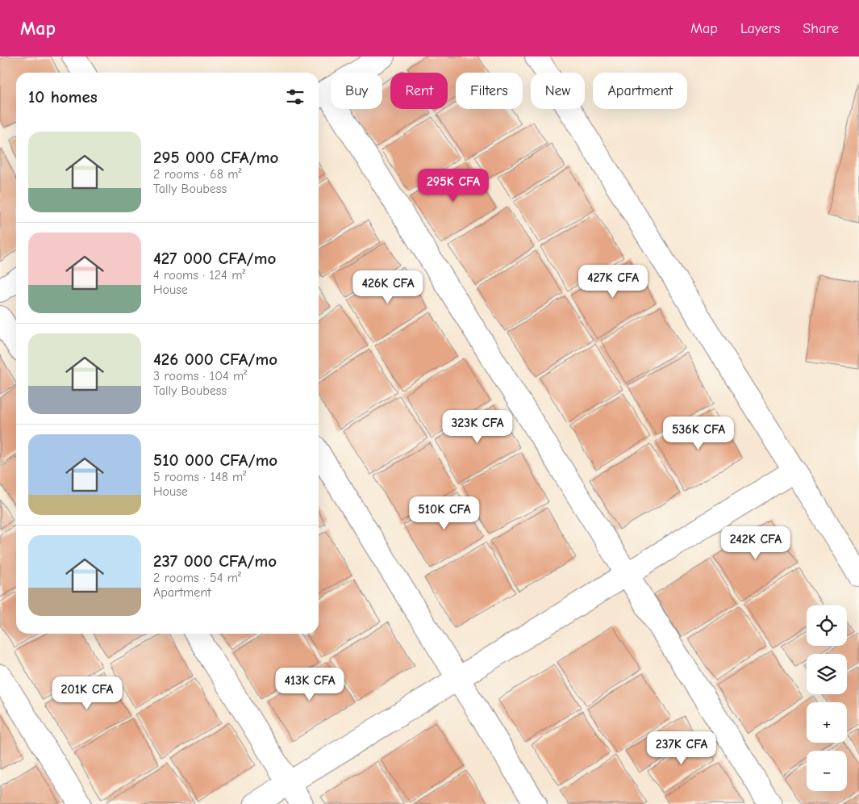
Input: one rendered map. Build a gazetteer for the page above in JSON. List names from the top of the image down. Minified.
{"page":{"header":"Map","nav":["Map","Layers","Share"],"chip":["Buy","Rent","Filters","New","Apartment"],"heading":"10 homes","list":[{"name":"295 000 CFA/mo","note":"2 rooms · 68 m² · Tally Boubess"},{"name":"427 000 CFA/mo","note":"4 rooms · 124 m² · House"},{"name":"426 000 CFA/mo","note":"3 rooms · 104 m² · Tally Boubess"},{"name":"510 000 CFA/mo","note":"5 rooms · 148 m² · House"},{"name":"237 000 CFA/mo","note":"2 rooms · 54 m² · Apartment"}],"price":["295K CFA","427K CFA","426K CFA","323K CFA","536K CFA","510K CFA","242K CFA","413K CFA","201K CFA","237K CFA"],"map_buttons":["+","−"]}}
